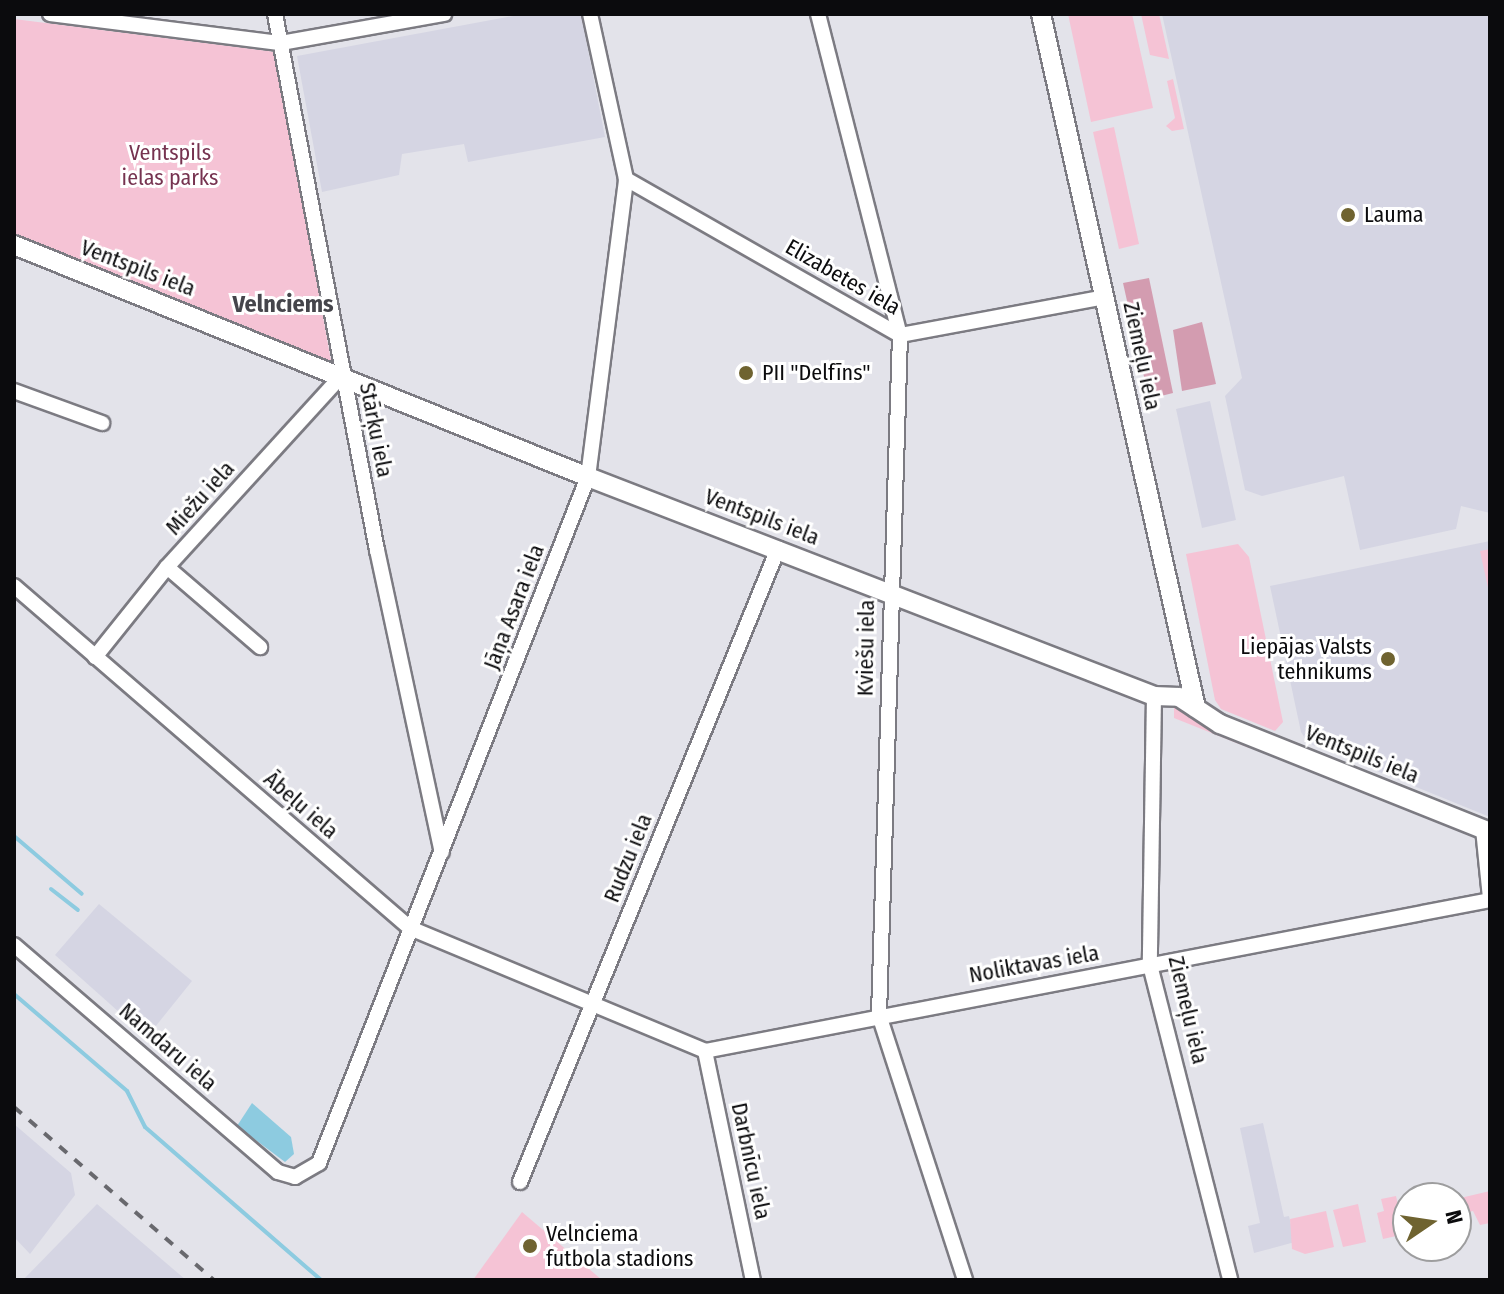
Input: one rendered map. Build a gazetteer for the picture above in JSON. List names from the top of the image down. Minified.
{"streets":{"street":["Ventspils iela","Elizabetes iela","Ziemeļu iela","Stārķu iela","Miežu iela","Jāņa Asara iela","Kviešu iela","Ābeļu iela","Rudzu iela","Noliktavas iela","Namdaru iela","Darbnīcu iela"]},"crossings":[["Ventspils iela","Ziemeļu iela"],["Ventspils iela","Stārķu iela"],["Ventspils iela","Miežu iela"],["Ventspils iela","Jāņa Asara iela"],["Ventspils iela","Kviešu iela"],["Ventspils iela","Rudzu iela"],["Elizabetes iela","Ziemeļu iela"],["Elizabetes iela","Jāņa Asara iela"],["Elizabetes iela","Kviešu iela"],["Ziemeļu iela","Noliktavas iela"],["Stārķu iela","Miežu iela"],["Stārķu iela","Jāņa Asara iela"],["Miežu iela","Ābeļu iela"],["Jāņa Asara iela","Ābeļu iela"],["Jāņa Asara iela","Namdaru iela"],["Kviešu iela","Noliktavas iela"],["Ābeļu iela","Rudzu iela"],["Noliktavas iela","Darbnīcu iela"]],"districts":["Velnciems"],"parks":["Ventspils ielas parks"],"places":["Lauma","PII \"Delfīns\"","Liepājas Valsts tehnikums","Velnciema futbola stadions"],"north":"right"}
